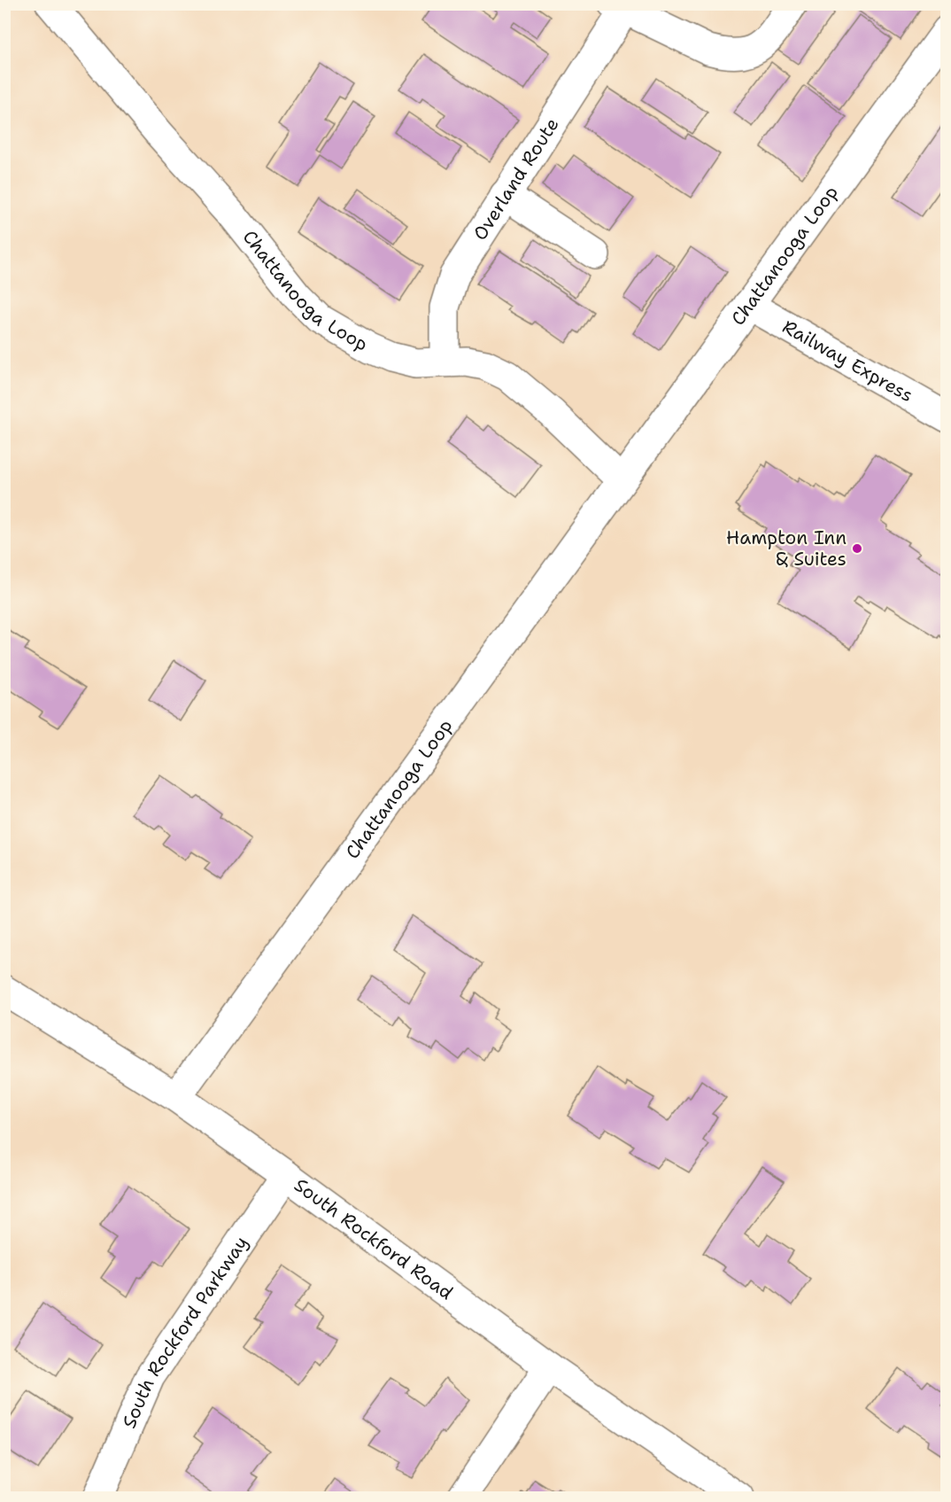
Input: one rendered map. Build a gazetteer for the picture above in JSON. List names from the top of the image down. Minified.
{"streets":{"street":["Overland Route","Chattanooga Loop","Railway Express","South Rockford Road","South Rockford Parkway"]},"crossings":[["Overland Route","Chattanooga Loop"],["Chattanooga Loop","Railway Express"],["Chattanooga Loop","South Rockford Road"],["South Rockford Road","South Rockford Parkway"]],"places":["Hampton Inn & Suites"]}
